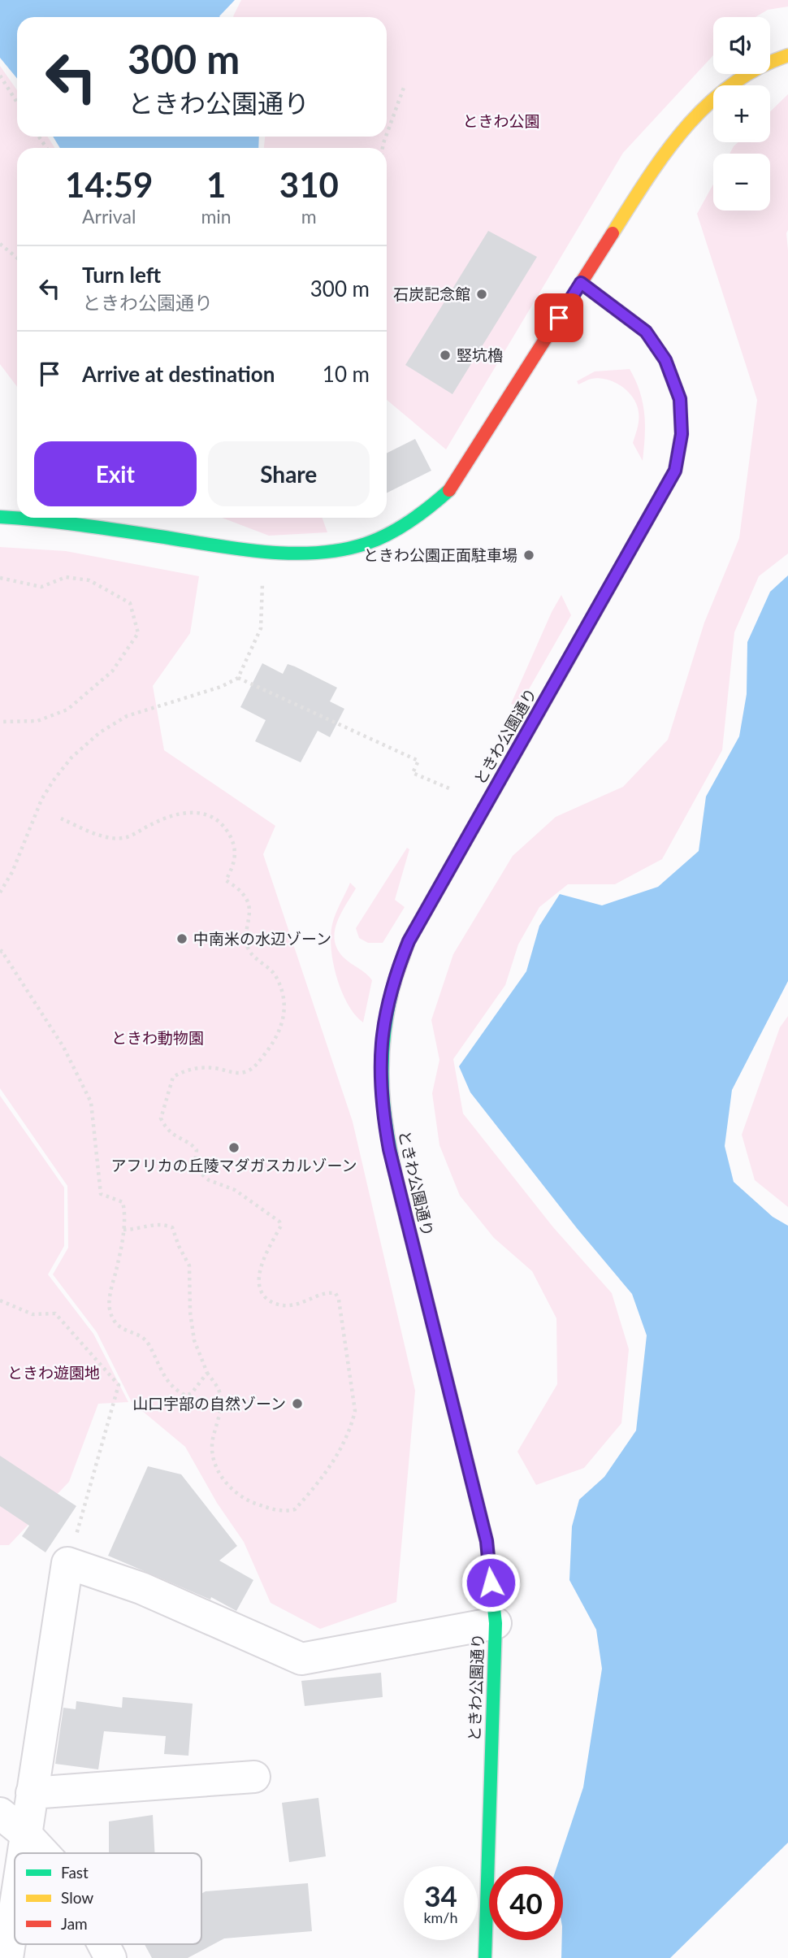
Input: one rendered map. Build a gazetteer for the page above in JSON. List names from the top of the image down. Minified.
{"streets":{"street":["ときわ公園通り"]},"parks":["ときわ公園","ときわ動物園","ときわ遊園地"],"places":["石炭記念館","竪坑櫓","ときわ公園正面駐車場","中南米の水辺ゾーン","アフリカの丘陵マダガスカルゾーン","山口宇部の自然ゾーン"],"legend":["Fast","Slow","Jam"],"page":{"map_buttons":["+","−"],"turn":["300 m","ときわ公園通り"],"eta":["14:59","Arrival","1","min","310","m"],"list":[{"name":"Turn left","note":"ときわ公園通り","value":"300 m"},{"name":"Arrive at destination","value":"10 m"}],"buttons":["Exit","Share"],"speed":"34 km/h","limit":"40"}}
